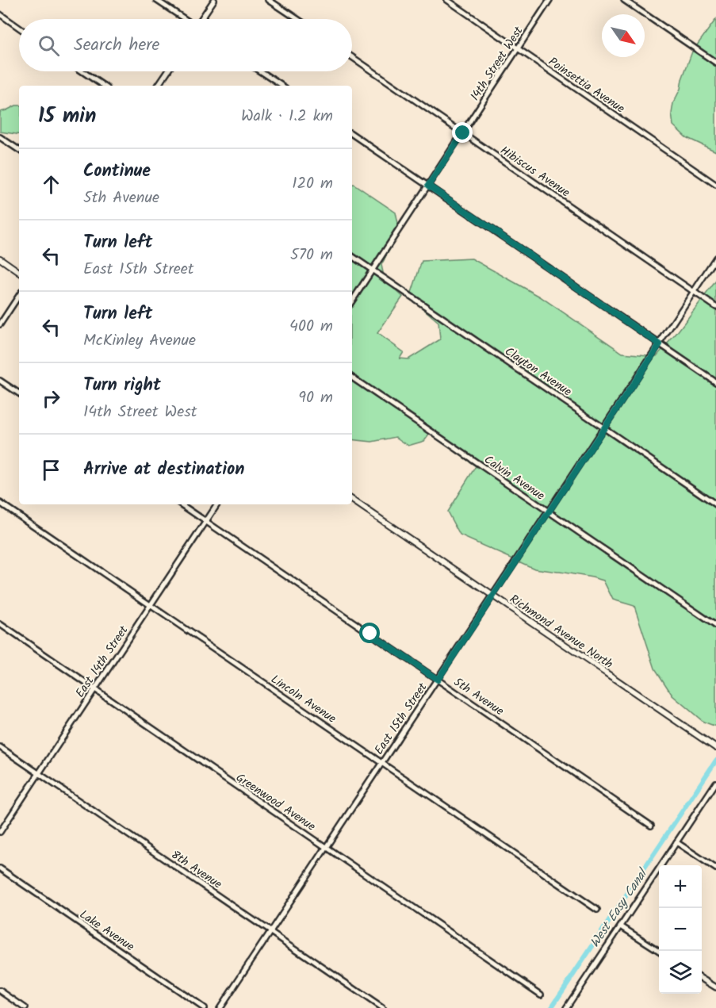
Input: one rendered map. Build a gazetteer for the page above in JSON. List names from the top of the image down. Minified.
{"streets":{"street":["14th Street West","Poinsettia Avenue","Hibiscus Avenue","Clayton Avenue","Calvin Avenue","Richmond Avenue North","East 14th Street","5th Avenue","Lincoln Avenue","East 15th Street","Greenwood Avenue","8th Avenue","Lake Avenue"]},"crossings":[["14th Street West","Poinsettia Avenue"],["14th Street West","Hibiscus Avenue"],["Hibiscus Avenue","East 15th Street"],["Clayton Avenue","East 15th Street"],["Calvin Avenue","East 15th Street"],["Richmond Avenue North","East 15th Street"],["East 14th Street","5th Avenue"],["East 14th Street","Lincoln Avenue"],["East 14th Street","Greenwood Avenue"],["East 14th Street","8th Avenue"],["5th Avenue","East 15th Street"],["Lincoln Avenue","East 15th Street"],["East 15th Street","Greenwood Avenue"],["East 15th Street","8th Avenue"]],"water":["West Easy Canal"],"north":"bottom right","page":{"search":"Search here","heading":["15 min","Walk · 1.2 km"],"list":[["Continue","5th Avenue","120 m"],["Turn left","East 15th Street","570 m"],["Turn left","McKinley Avenue","400 m"],["Turn right","14th Street West","90 m"],"Arrive at destination"],"map_buttons":["+","−"]}}
